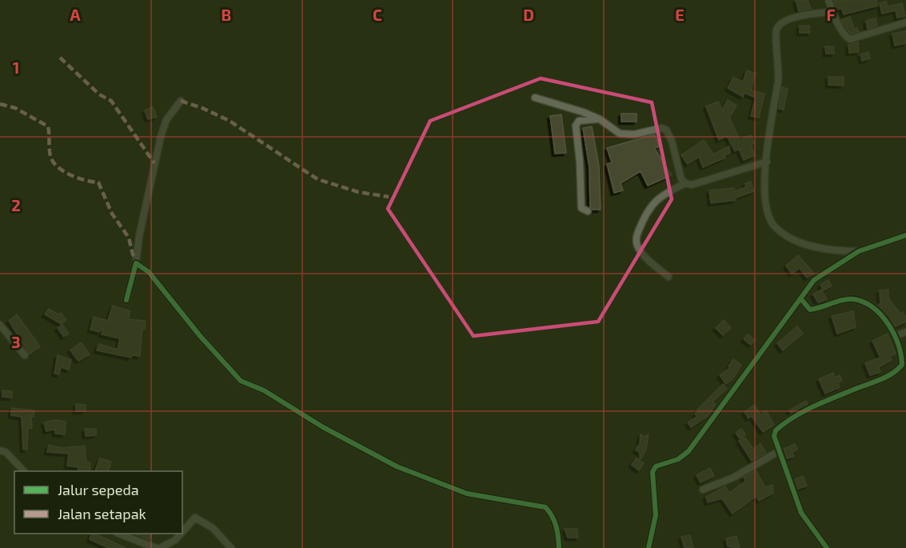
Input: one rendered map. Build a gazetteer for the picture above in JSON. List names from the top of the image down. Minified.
{"legend":["Jalur sepeda","Jalan setapak"],"grid":{"columns":["A","B","C","D","E","F"],"rows":["1","2","3"]}}
